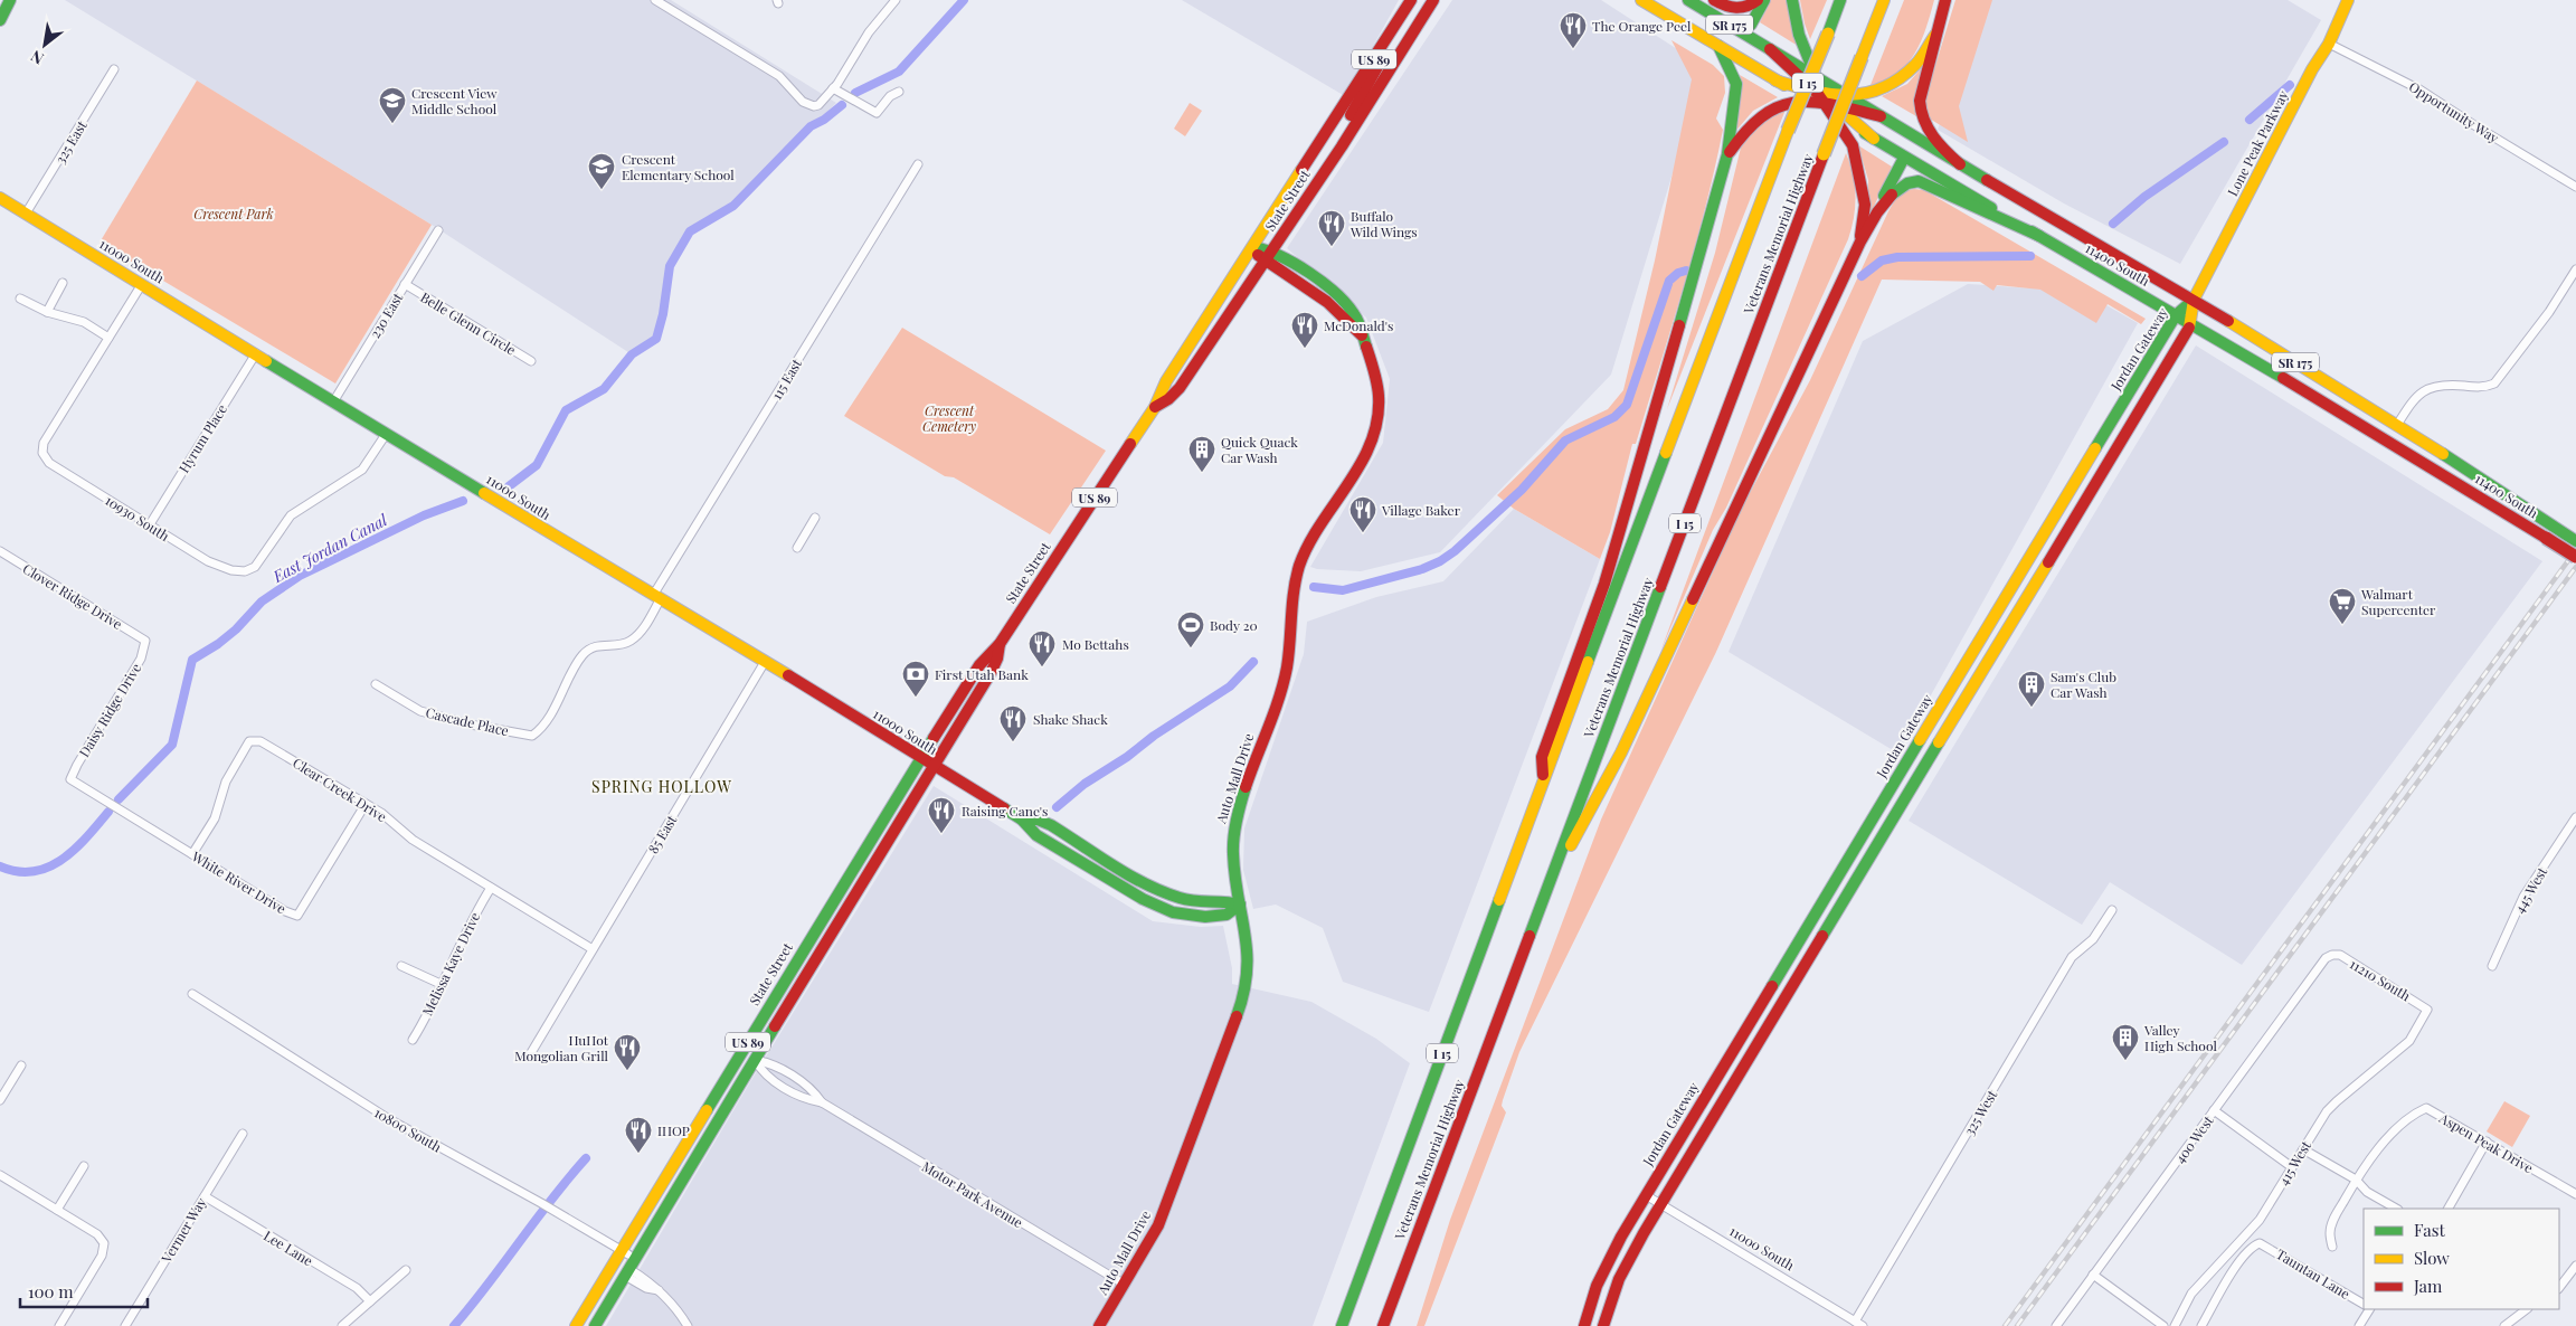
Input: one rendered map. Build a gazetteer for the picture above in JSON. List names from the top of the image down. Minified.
{"streets":{"main road":["SR 175","US 89","I 15","Lone Peak Parkway","State Street","Veterans Memorial Highway","11000 South","11400 South","Jordan Gateway","Auto Mall Drive"],"street":["Opportunity Way","325 East","230 East","Belle Glenn Circle","115 East","Hyrum Place","10930 South","Clover Ridge Drive","Daisy Ridge Drive","Cascade Place","Clear Creek Drive","85 East","White River Drive","445 West","Melissa Kaye Drive","11210 South","325 West","10800 South","400 West","Aspen Peak Drive","415 West","Motor Park Avenue","Vermer Way","Lee Lane","Tauntan Lane"]},"crossings":[["Opportunity Way","Lone Peak Parkway"],["325 East","11000 South"],["Lone Peak Parkway","11400 South"],["Lone Peak Parkway","Jordan Gateway"],["State Street","11000 South"],["State Street","Auto Mall Drive"],["State Street","10800 South"],["State Street","Motor Park Avenue"],["11000 South","230 East"],["11000 South","Jordan Gateway"],["11000 South","115 East"],["11000 South","Hyrum Place"],["11000 South","10930 South"],["11000 South","Auto Mall Drive"],["11000 South","85 East"],["11000 South","325 West"],["11400 South","Jordan Gateway"],["230 East","Belle Glenn Circle"],["115 East","Cascade Place"],["Hyrum Place","10930 South"],["Clover Ridge Drive","Daisy Ridge Drive"],["Daisy Ridge Drive","White River Drive"],["Auto Mall Drive","Motor Park Avenue"],["Clear Creek Drive","85 East"],["Clear Creek Drive","White River Drive"],["Clear Creek Drive","Melissa Kaye Drive"],["11210 South","400 West"],["11210 South","415 West"],["Vermer Way","Lee Lane"]],"districts":["SPRING HOLLOW"],"water":["East Jordan Canal"],"parks":["Crescent Park","Crescent Cemetery"],"places":{"restaurant":["The Orange Peel","Buffalo Wild Wings","McDonald's","Village Baker","Mo Bettahs","Shake Shack","Raising Cane's","HuHot Mongolian Grill","IHOP"],"school or university":["Crescent View Middle School","Crescent Elementary School"],"building":["Quick Quack Car Wash","Sam's Club Car Wash","Valley High School"],"supermarket":["Walmart Supercenter"],"sports":["Body 20"],"bank":["First Utah Bank"]},"legend":["Fast","Slow","Jam"],"scale_bar":"100 m","north":"bottom left"}
